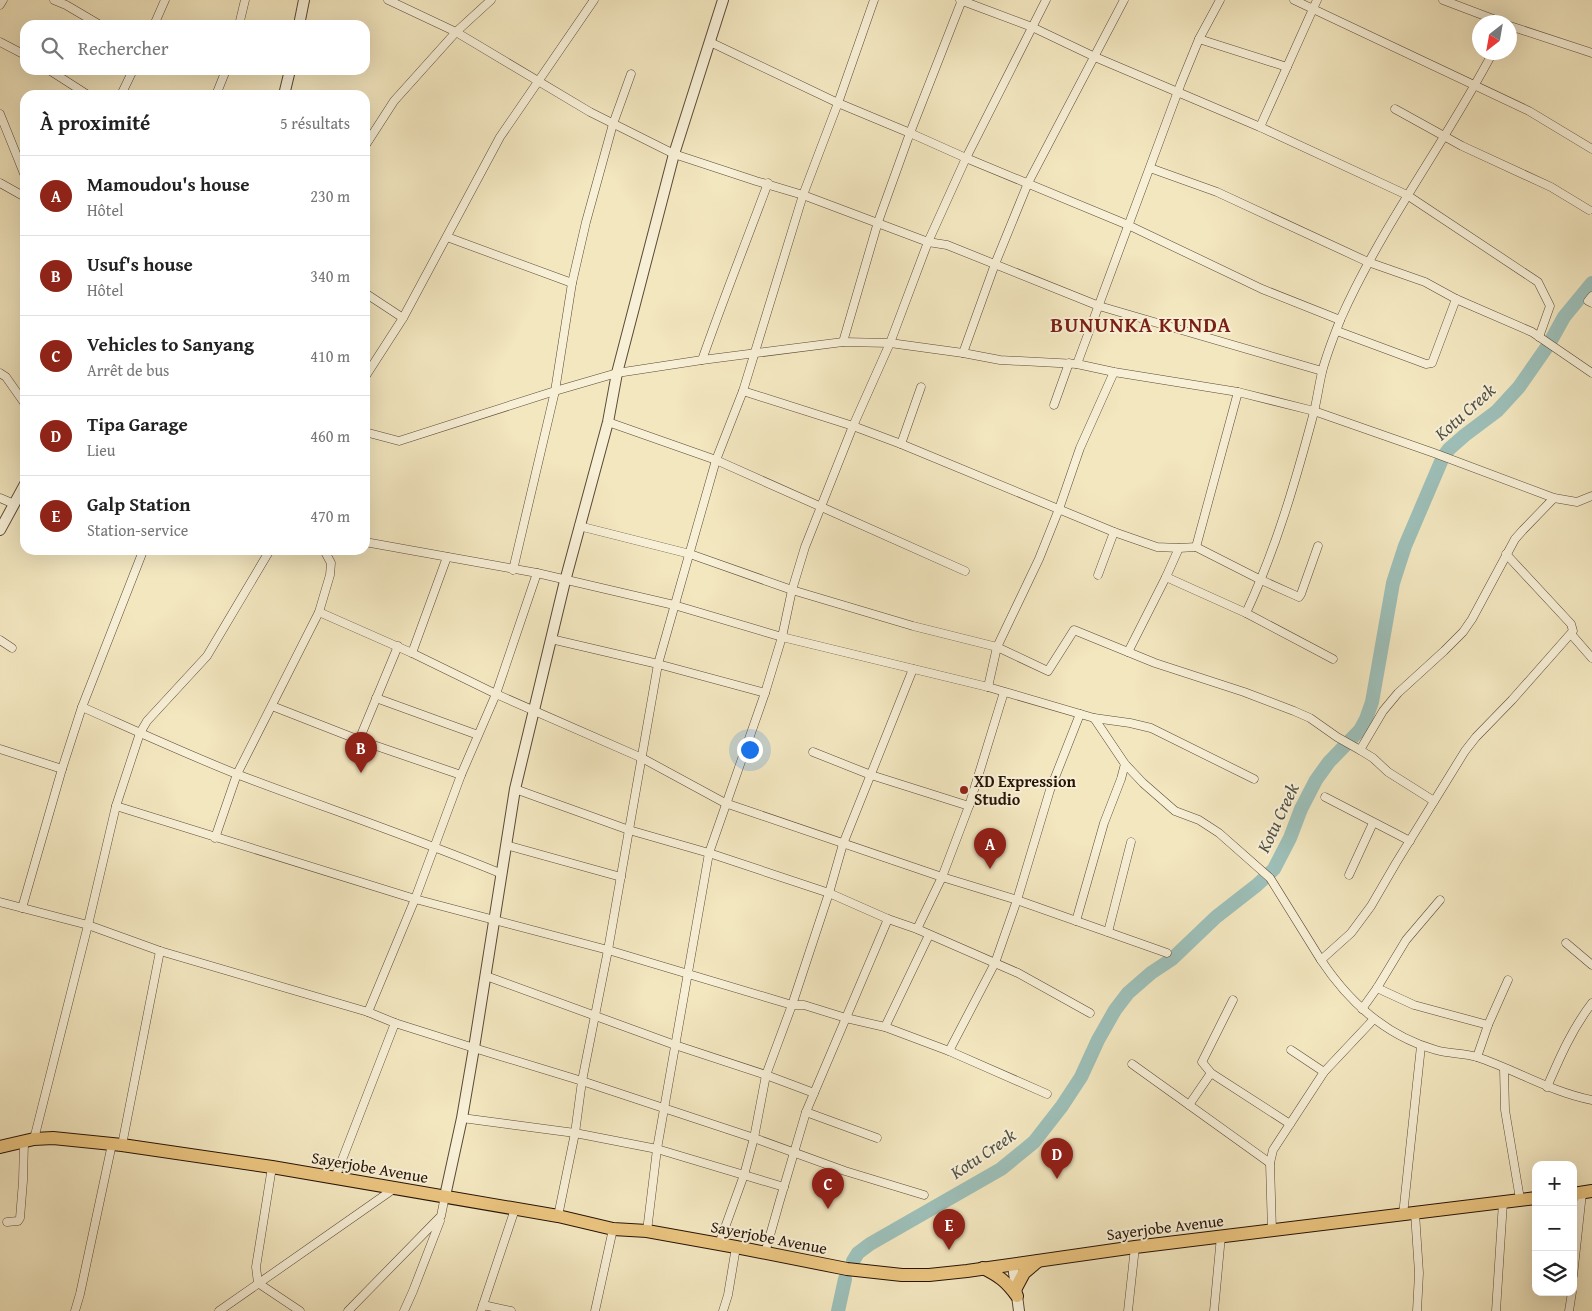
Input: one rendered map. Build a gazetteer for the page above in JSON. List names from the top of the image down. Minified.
{"streets":{"main road":["Sayerjobe Avenue"]},"districts":["BUNUNKA KUNDA"],"water":["Kotu Creek"],"places":["XD Expression Studio"],"north":"bottom left","page":{"search":"Rechercher","heading":["À proximité","5 résultats"],"list":[{"mark":"A","name":"Mamoudou's house","note":"Hôtel","value":"230 m"},{"mark":"B","name":"Usuf's house","note":"Hôtel","value":"340 m"},{"mark":"C","name":"Vehicles to Sanyang","note":"Arrêt de bus","value":"410 m"},{"mark":"D","name":"Tipa Garage","note":"Lieu","value":"460 m"},{"mark":"E","name":"Galp Station","note":"Station-service","value":"470 m"}],"pins":["B","A","D","C","E"],"map_buttons":["+","−"]}}
